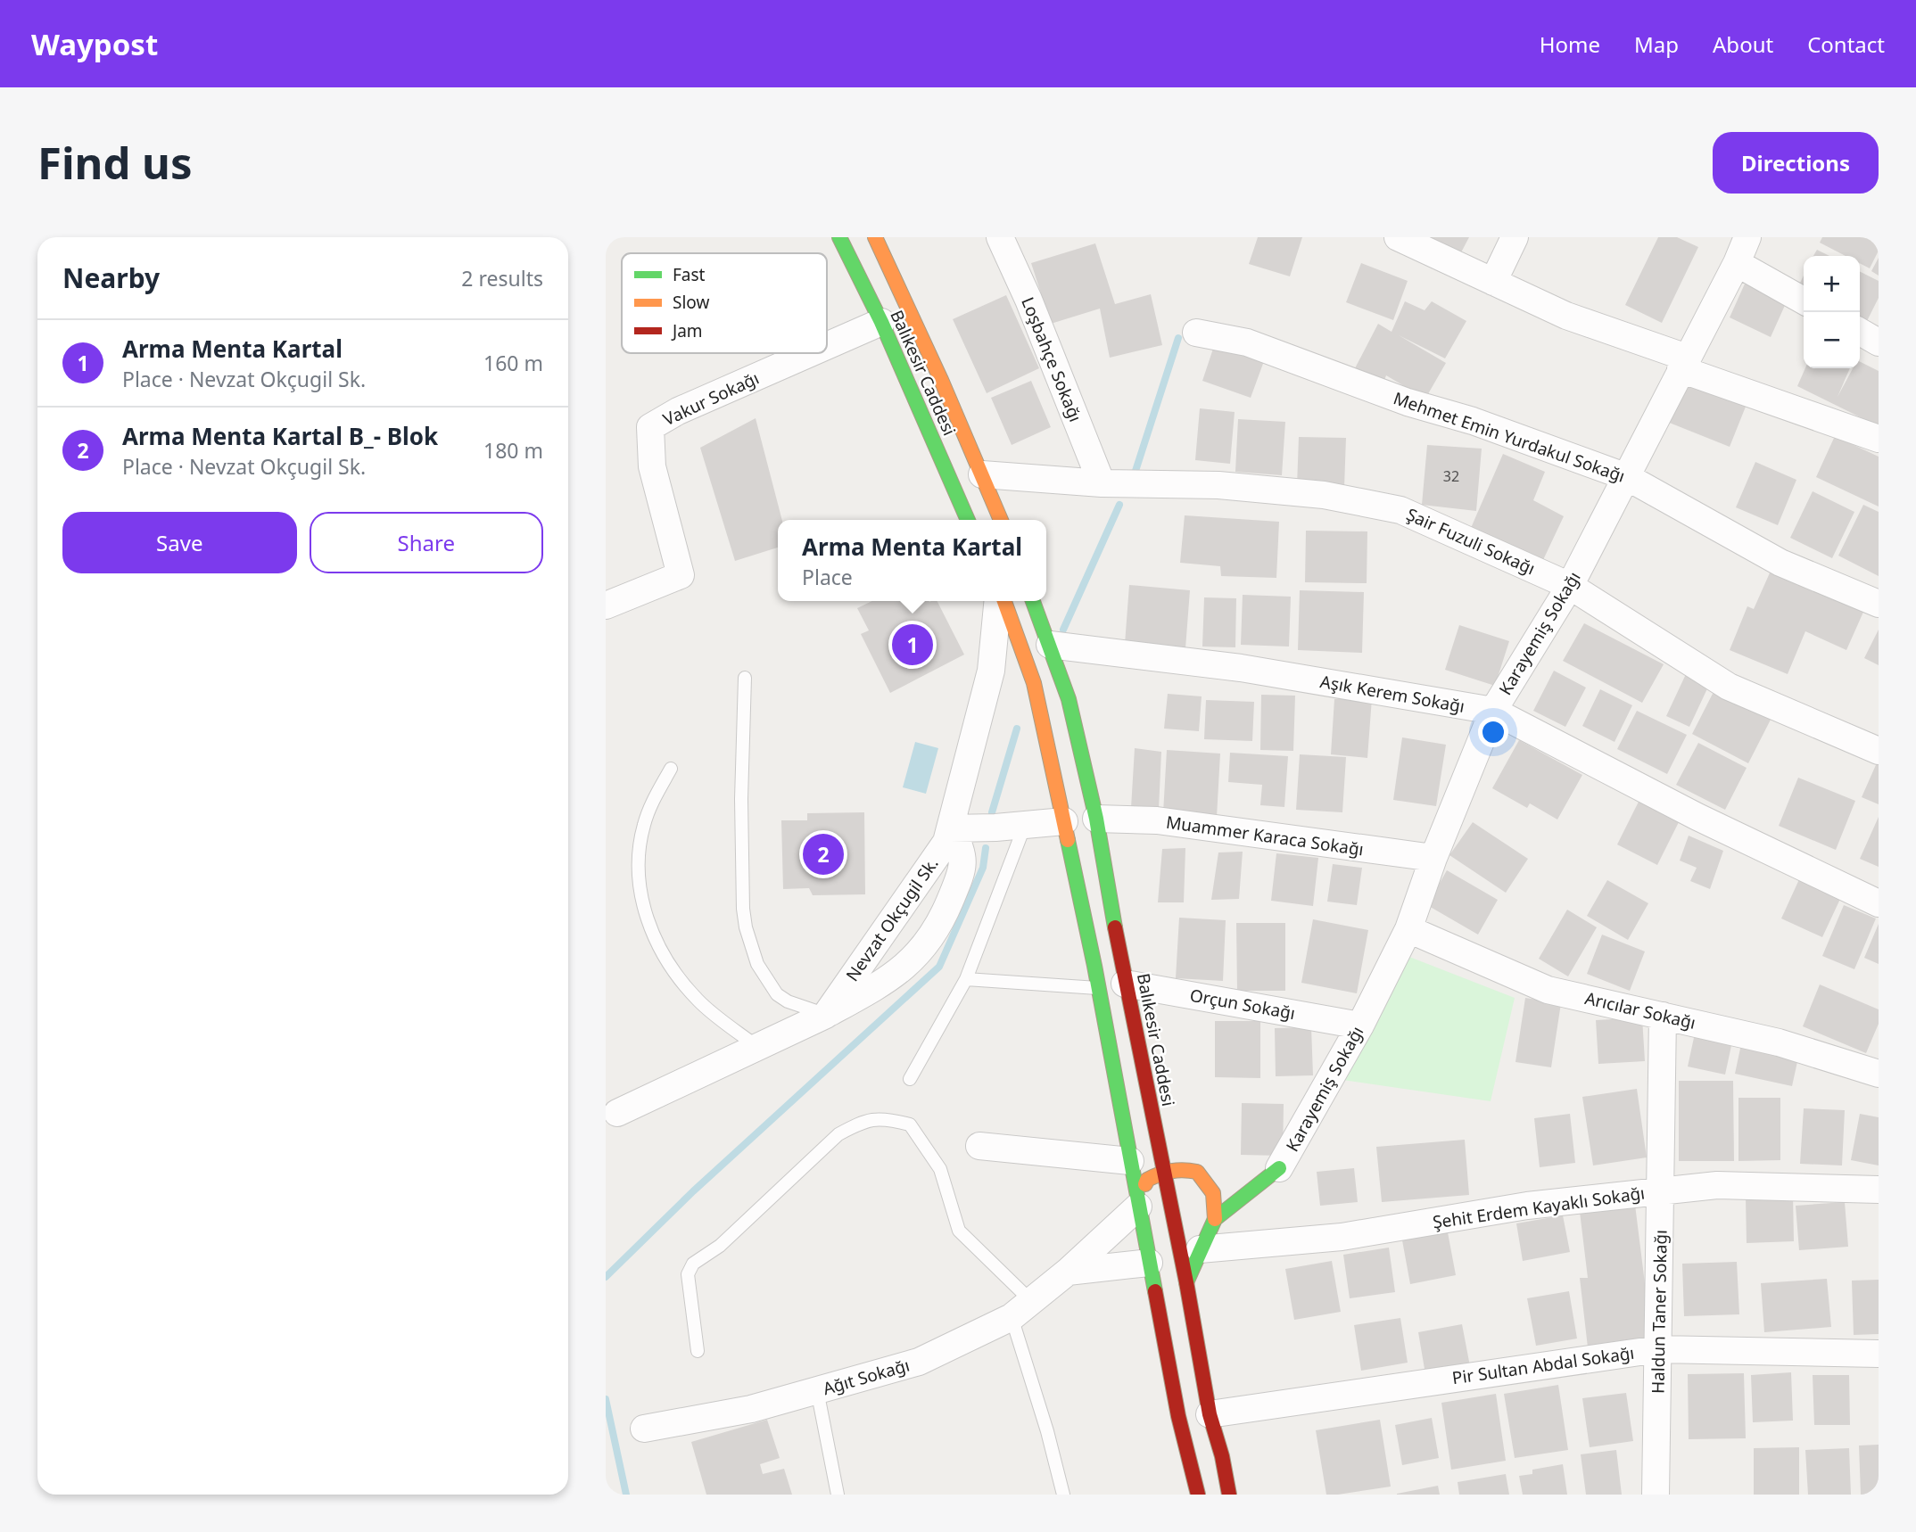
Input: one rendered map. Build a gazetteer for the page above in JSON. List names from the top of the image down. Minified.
{"streets":{"main road":["Balıkesir Caddesi"],"street":["Loşbahçe Sokağı","Vakur Sokağı","Mehmet Emin Yurdakul Sokağı","Şair Fuzuli Sokağı","Karayemiş Sokağı","Aşık Kerem Sokağı","Muammer Karaca Sokağı","Nevzat Okçugil Sk.","Orçun Sokağı","Arıcılar Sokağı","Şehit Erdem Kayaklı Sokağı","Haldun Taner Sokağı","Pir Sultan Abdal Sokağı","Ağıt Sokağı"]},"crossings":[["Loşbahçe Sokağı","Şair Fuzuli Sokağı"],["Balıkesir Caddesi","Vakur Sokağı"],["Balıkesir Caddesi","Şair Fuzuli Sokağı"],["Balıkesir Caddesi","Aşık Kerem Sokağı"],["Balıkesir Caddesi","Muammer Karaca Sokağı"],["Balıkesir Caddesi","Orçun Sokağı"],["Balıkesir Caddesi","Pir Sultan Abdal Sokağı"],["Mehmet Emin Yurdakul Sokağı","Karayemiş Sokağı"],["Şair Fuzuli Sokağı","Karayemiş Sokağı"],["Karayemiş Sokağı","Aşık Kerem Sokağı"],["Karayemiş Sokağı","Muammer Karaca Sokağı"],["Karayemiş Sokağı","Orçun Sokağı"],["Karayemiş Sokağı","Arıcılar Sokağı"],["Arıcılar Sokağı","Haldun Taner Sokağı"],["Şehit Erdem Kayaklı Sokağı","Haldun Taner Sokağı"],["Haldun Taner Sokağı","Pir Sultan Abdal Sokağı"]],"house_numbers":["32"],"legend":["Fast","Slow","Jam"],"page":{"header":"Waypost","nav":["Home","Map","About","Contact"],"buttons":["Directions",["Save","Share"]],"title":"Find us","heading":["Nearby","2 results"],"map_buttons":["+","−"],"list":[{"mark":"1","name":"Arma Menta Kartal","note":"Place · Nevzat Okçugil Sk.","value":"160 m"},{"mark":"2","name":"Arma Menta Kartal B_- Blok","note":"Place · Nevzat Okçugil Sk.","value":"180 m"}],"popup":["Arma Menta Kartal","Place"],"pins":["1","2"]}}
